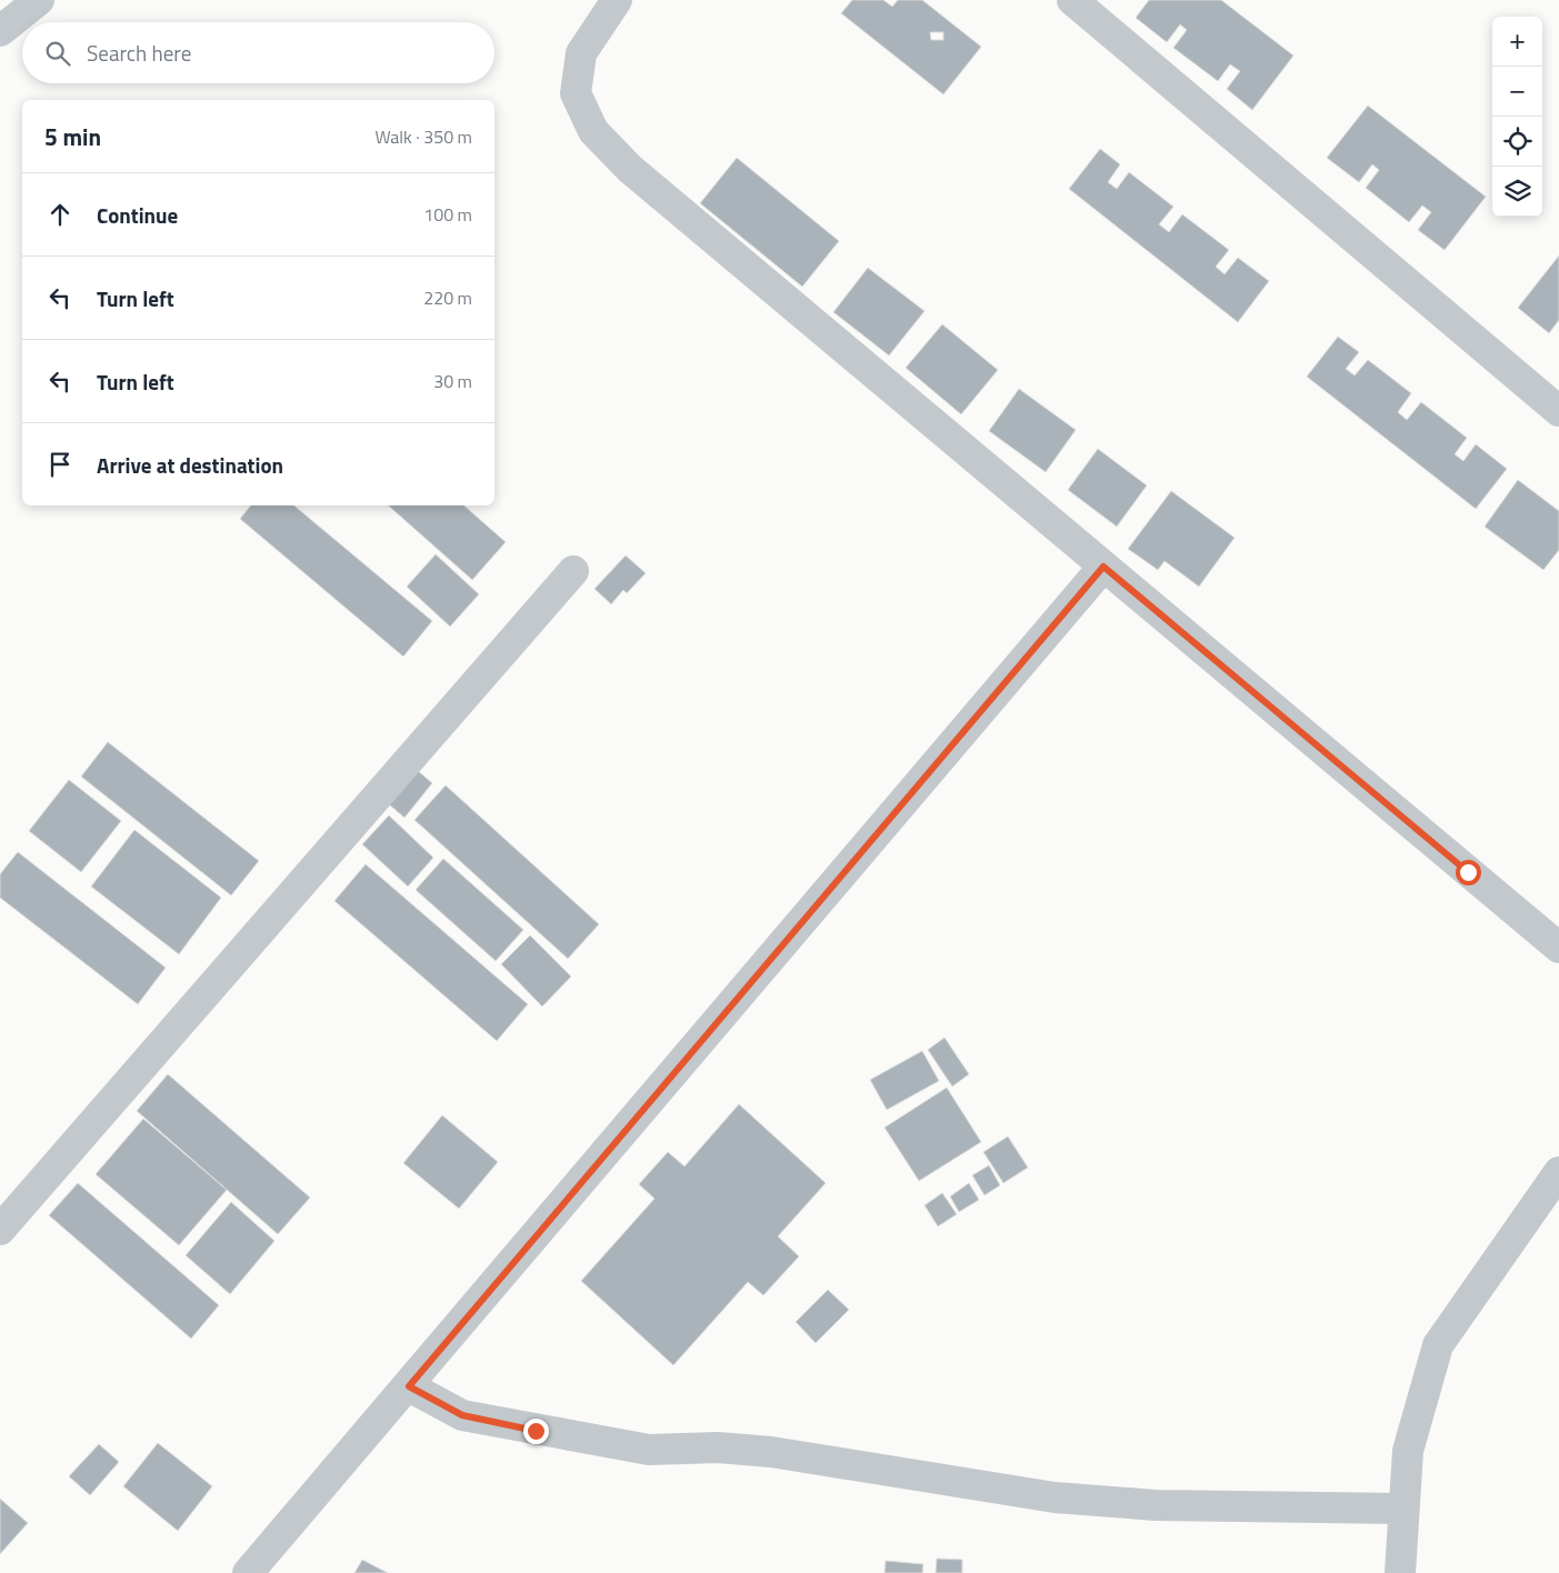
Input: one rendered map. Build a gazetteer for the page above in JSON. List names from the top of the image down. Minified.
{"page":{"map_buttons":["+","−"],"search":"Search here","heading":["5 min","Walk · 350 m"],"list":[["Continue","100 m"],["Turn left","220 m"],["Turn left","30 m"],"Arrive at destination"]}}
